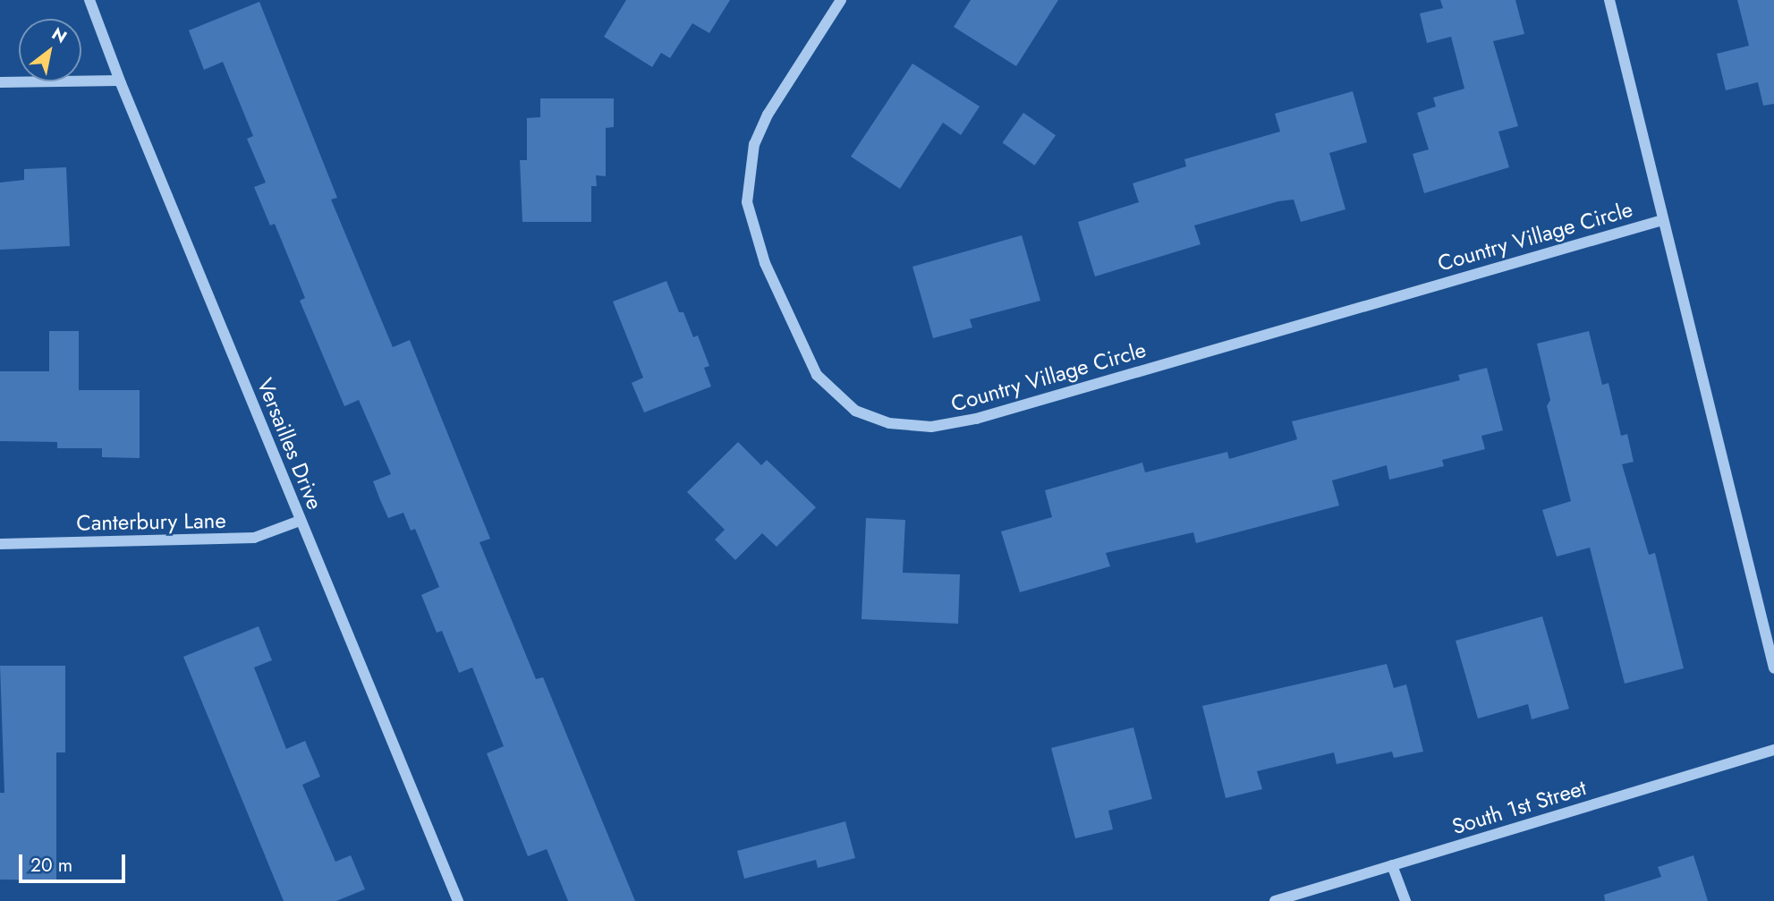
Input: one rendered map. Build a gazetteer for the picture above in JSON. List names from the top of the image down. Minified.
{"streets":{"street":["Country Village Circle","Versailles Drive","Canterbury Lane","South 1st Street"]},"crossings":[["Versailles Drive","Canterbury Lane"]],"scale_bar":"20 m","north":"top right"}
